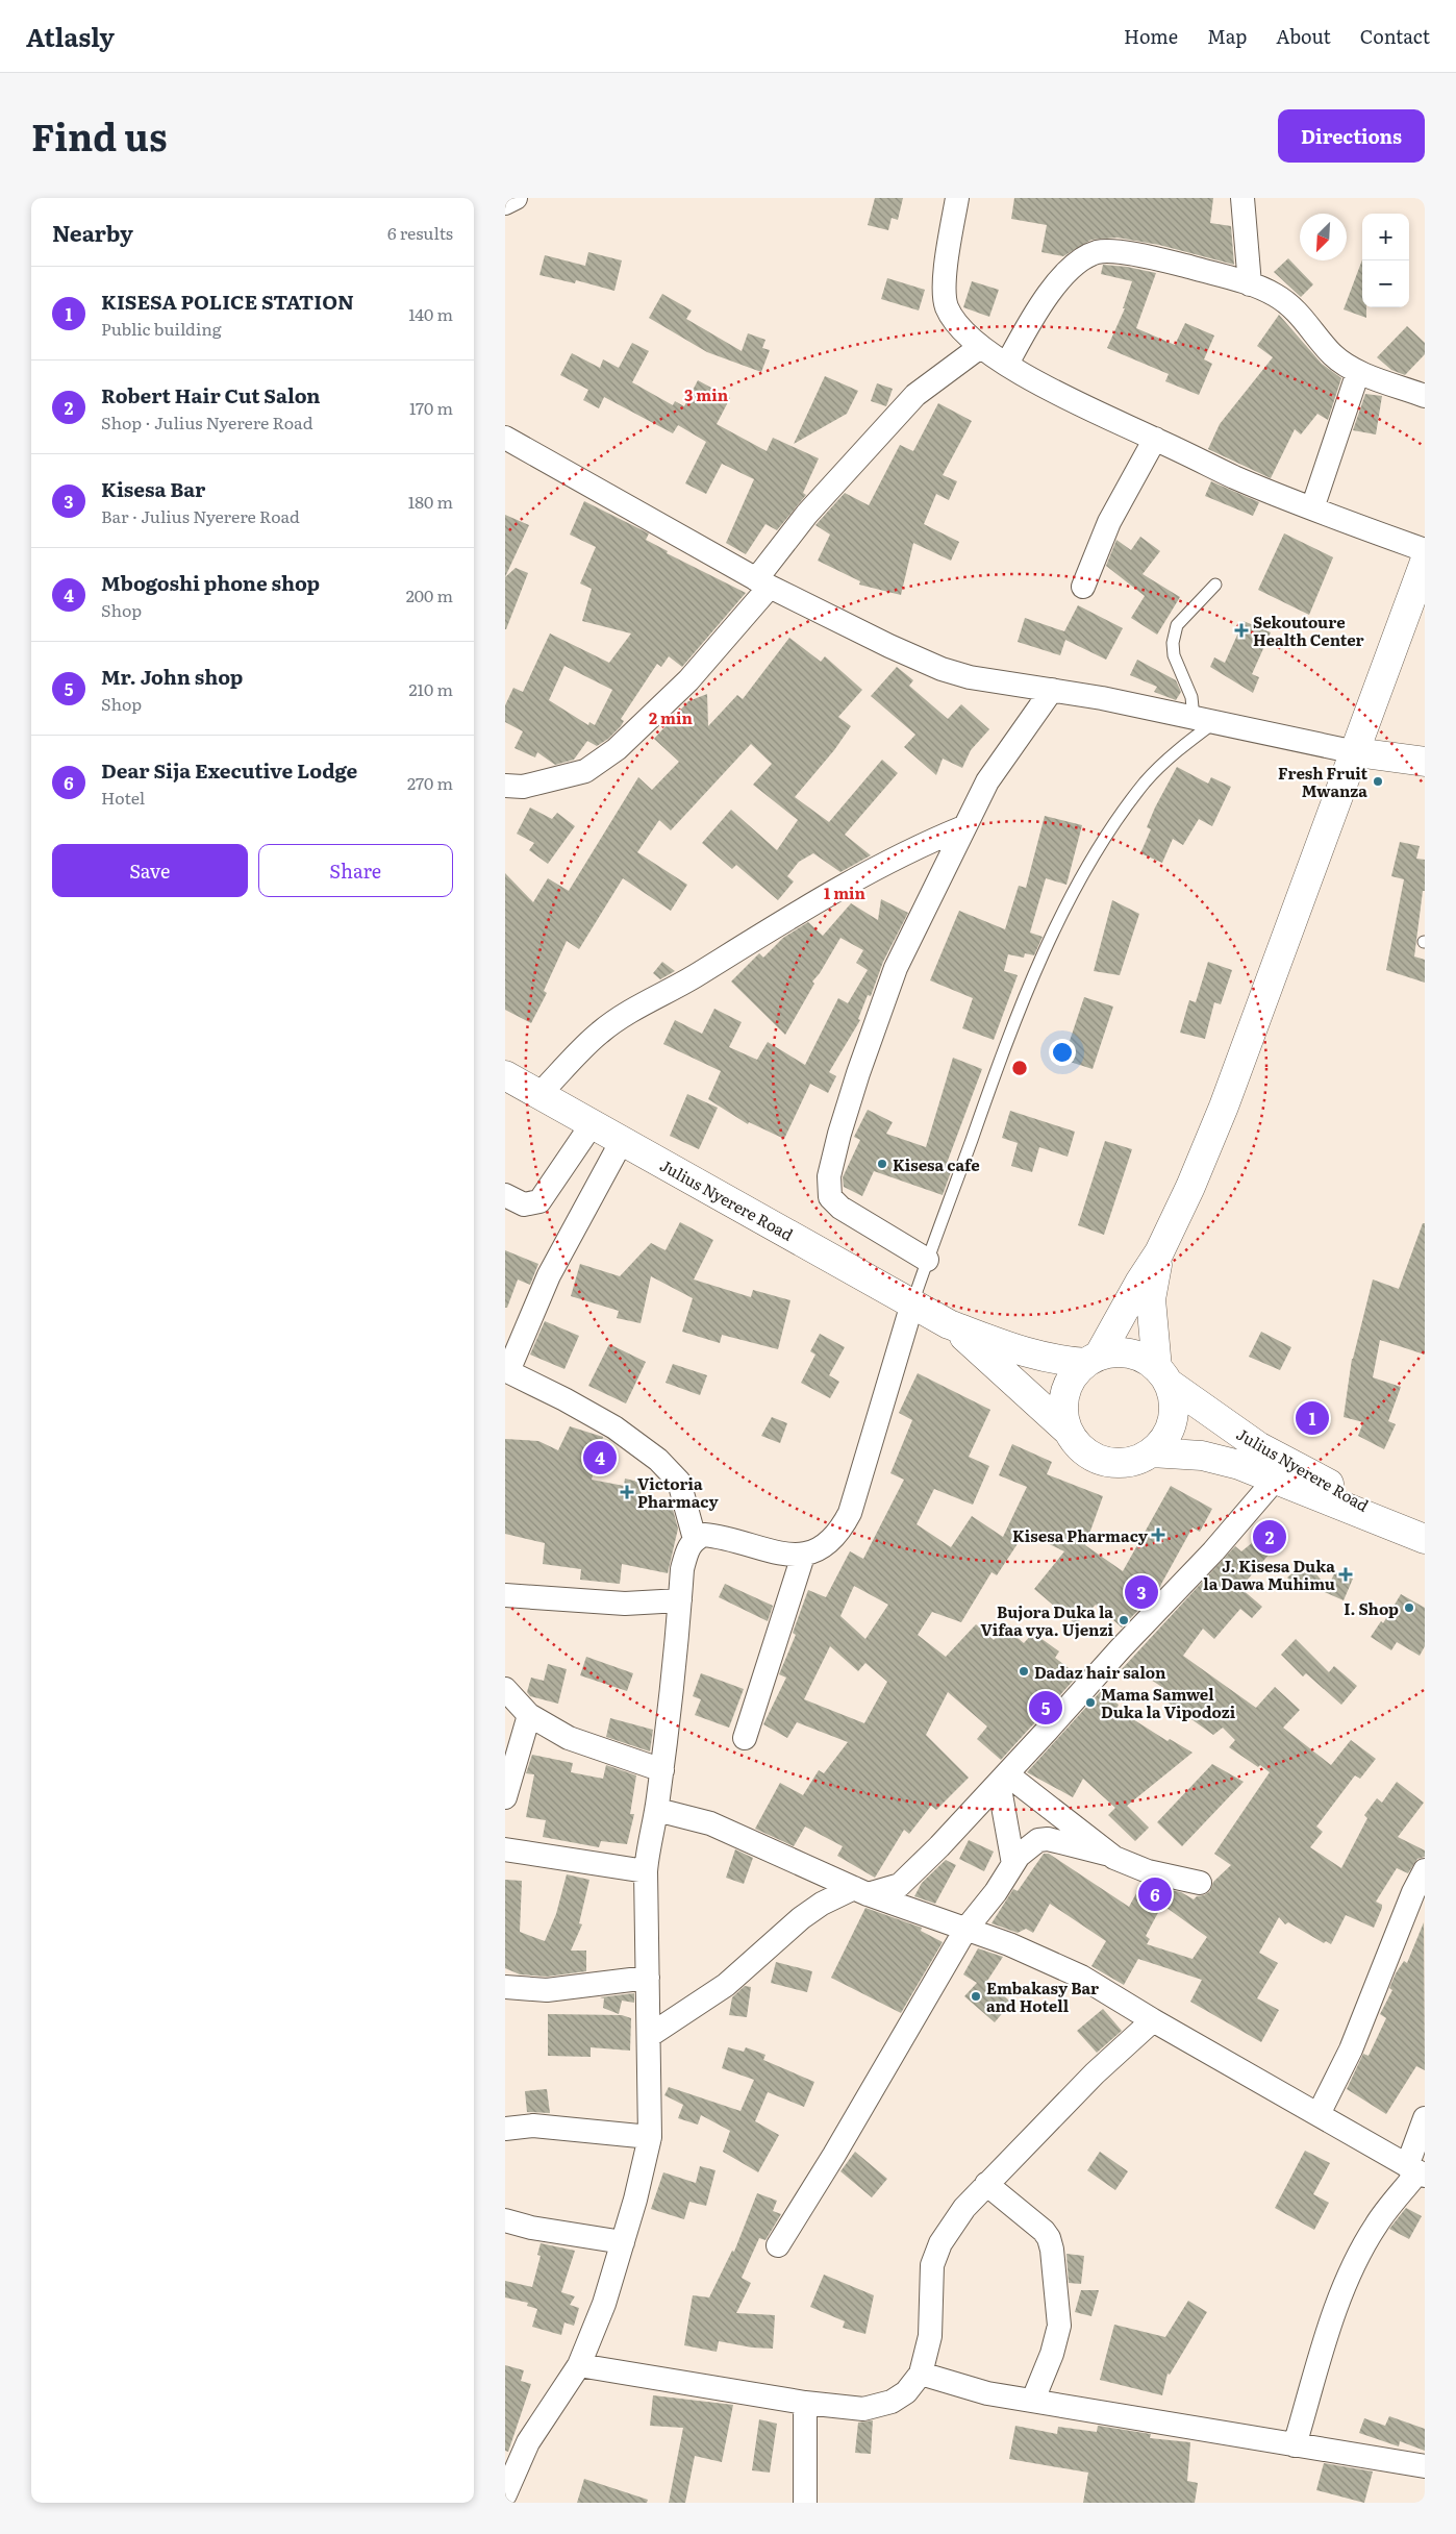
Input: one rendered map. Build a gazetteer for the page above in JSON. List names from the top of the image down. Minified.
{"streets":{"main road":["Julius Nyerere Road"]},"places":{"health":["Sekoutoure Health Center","Victoria Pharmacy","Kisesa Pharmacy","J. Kisesa Duka la Dawa Muhimu"],"other":["Fresh Fruit Mwanza","Kisesa cafe","I. Shop","Bujora Duka la Vifaa vya. Ujenzi","Dadaz hair salon","Mama Samwel Duka la Vipodozi","Embakasy Bar and Hotell"]},"north":"bottom left","page":{"header":"Atlasly","nav":["Home","Map","About","Contact"],"title":"Find us","buttons":["Directions",["Save","Share"]],"heading":["Nearby","6 results"],"map_buttons":["+","−"],"list":[{"mark":"1","name":"KISESA POLICE STATION","note":"Public building","value":"140 m"},{"mark":"2","name":"Robert Hair Cut Salon","note":"Shop · Julius Nyerere Road","value":"170 m"},{"mark":"3","name":"Kisesa Bar","note":"Bar · Julius Nyerere Road","value":"180 m"},{"mark":"4","name":"Mbogoshi phone shop","note":"Shop","value":"200 m"},{"mark":"5","name":"Mr. John shop","note":"Shop","value":"210 m"},{"mark":"6","name":"Dear Sija Executive Lodge","note":"Hotel","value":"270 m"}],"pins":["1","4","2","3","5","6"]},"rings":["3 min","2 min","1 min"]}
